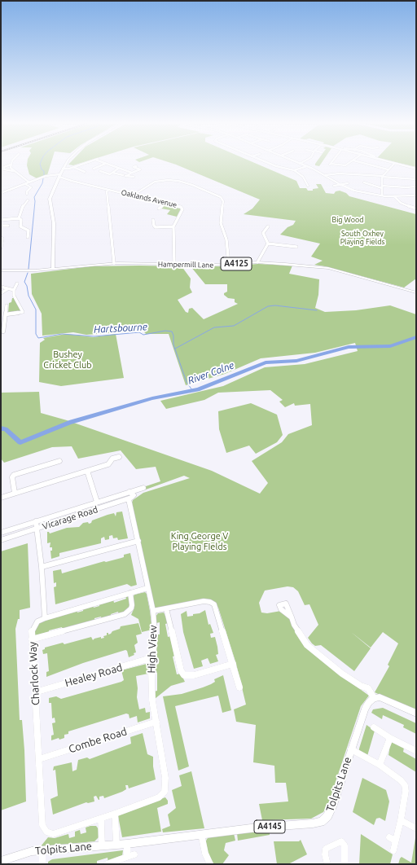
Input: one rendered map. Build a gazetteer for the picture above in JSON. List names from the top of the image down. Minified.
{"streets":{"main road":["A4125","Hampermill Lane","Tolpits Lane","A4145"],"street":["Oaklands Avenue","Vicarage Road","High View","Charlock Way","Healey Road","Combe Road"]},"crossings":[["Oaklands Avenue","Hampermill Lane"],["Vicarage Road","High View"],["High View","Healey Road"],["High View","Combe Road"],["High View","Tolpits Lane"],["Charlock Way","Healey Road"],["Charlock Way","Combe Road"],["Charlock Way","Tolpits Lane"]],"water":["Hartsbourne","River Colne"],"parks":["Big Wood","South Oxhey Playing Fields","Bushey Cricket Club","King George V Playing FIelds"]}
